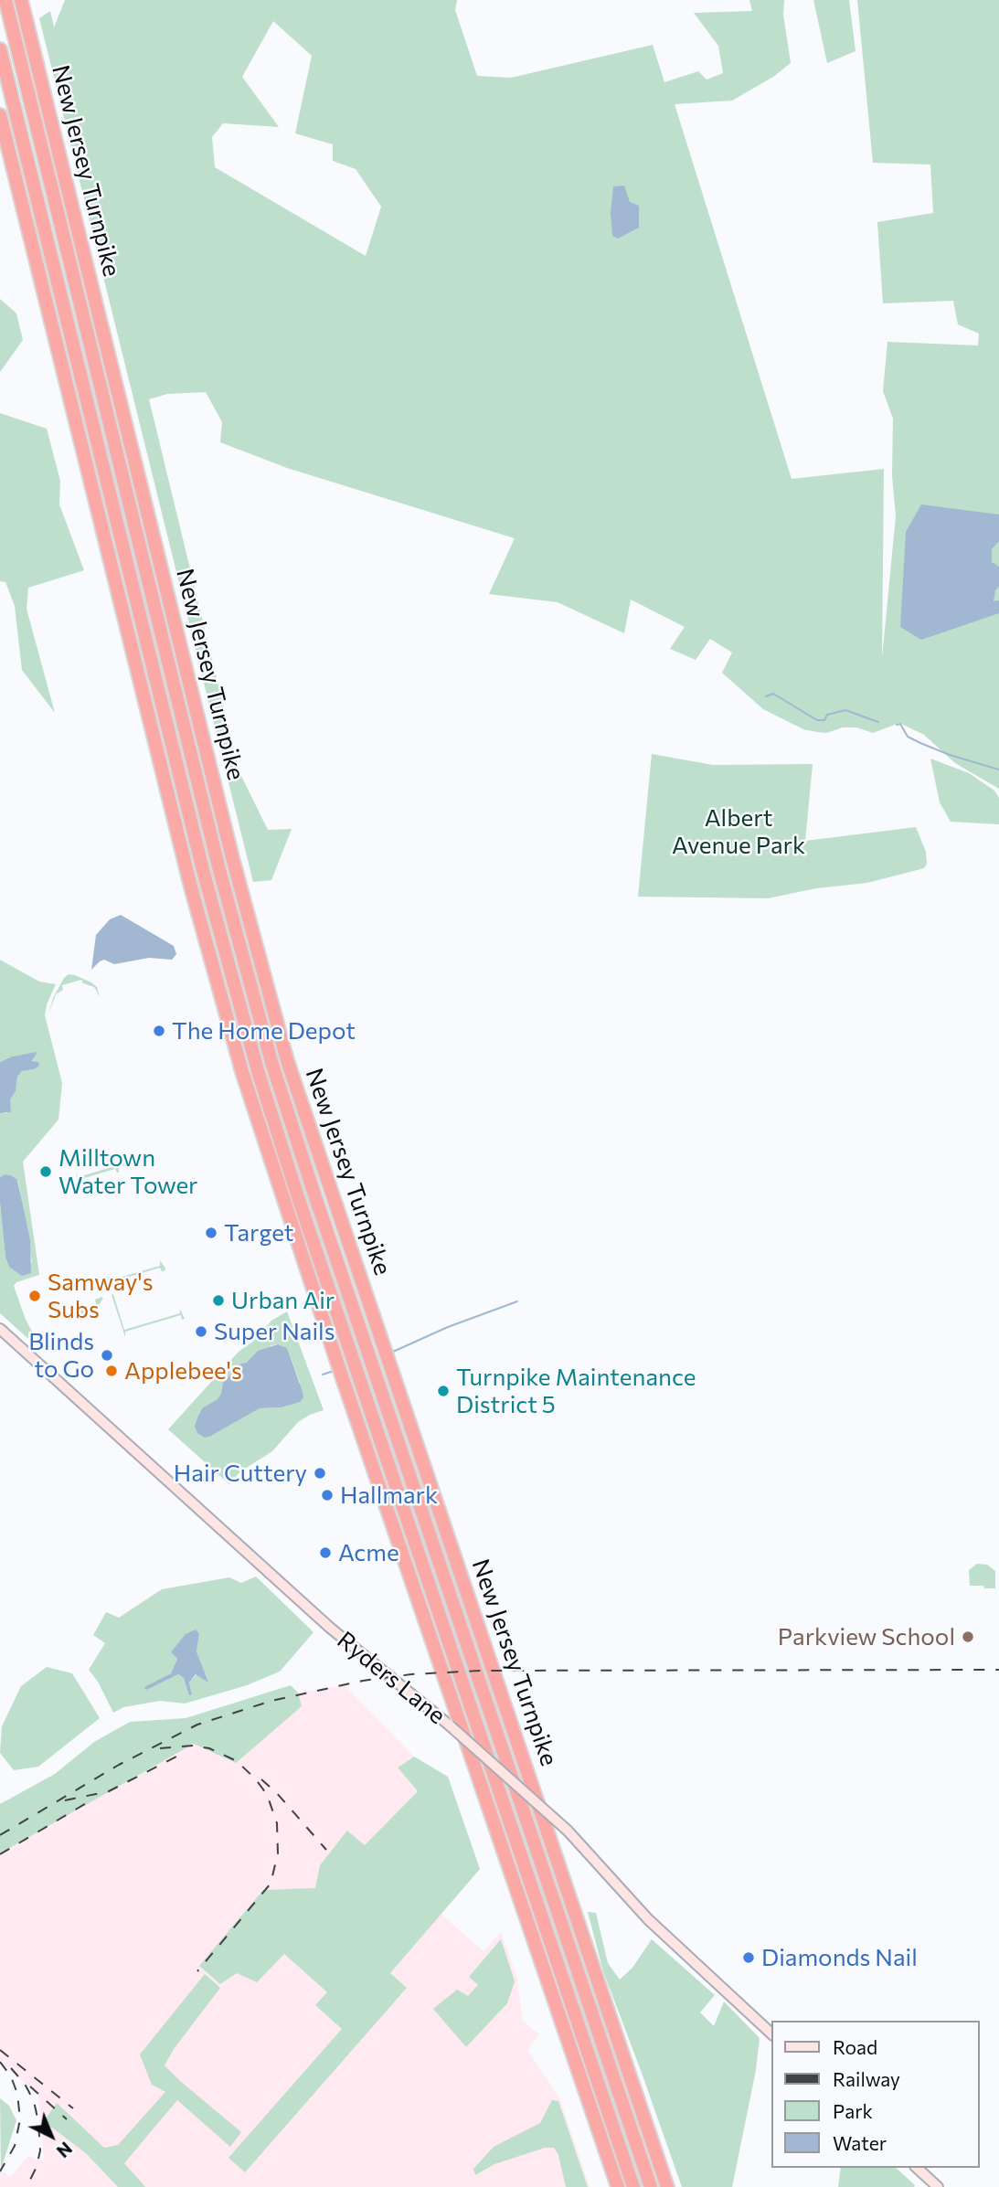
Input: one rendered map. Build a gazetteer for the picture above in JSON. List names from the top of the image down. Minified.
{"streets":{"highway":["New Jersey Turnpike"],"main road":["Ryders Lane"]},"parks":["Albert Avenue Park"],"places":["The Home Depot","Milltown Water Tower","Target","Samway's Subs","Urban Air","Super Nails","Blinds to Go","Applebee's","Turnpike Maintenance District 5","Hair Cuttery","Hallmark","Acme","Parkview School","Diamonds Nail"],"legend":["Road","Railway","Park","Water"],"north":"bottom right"}
